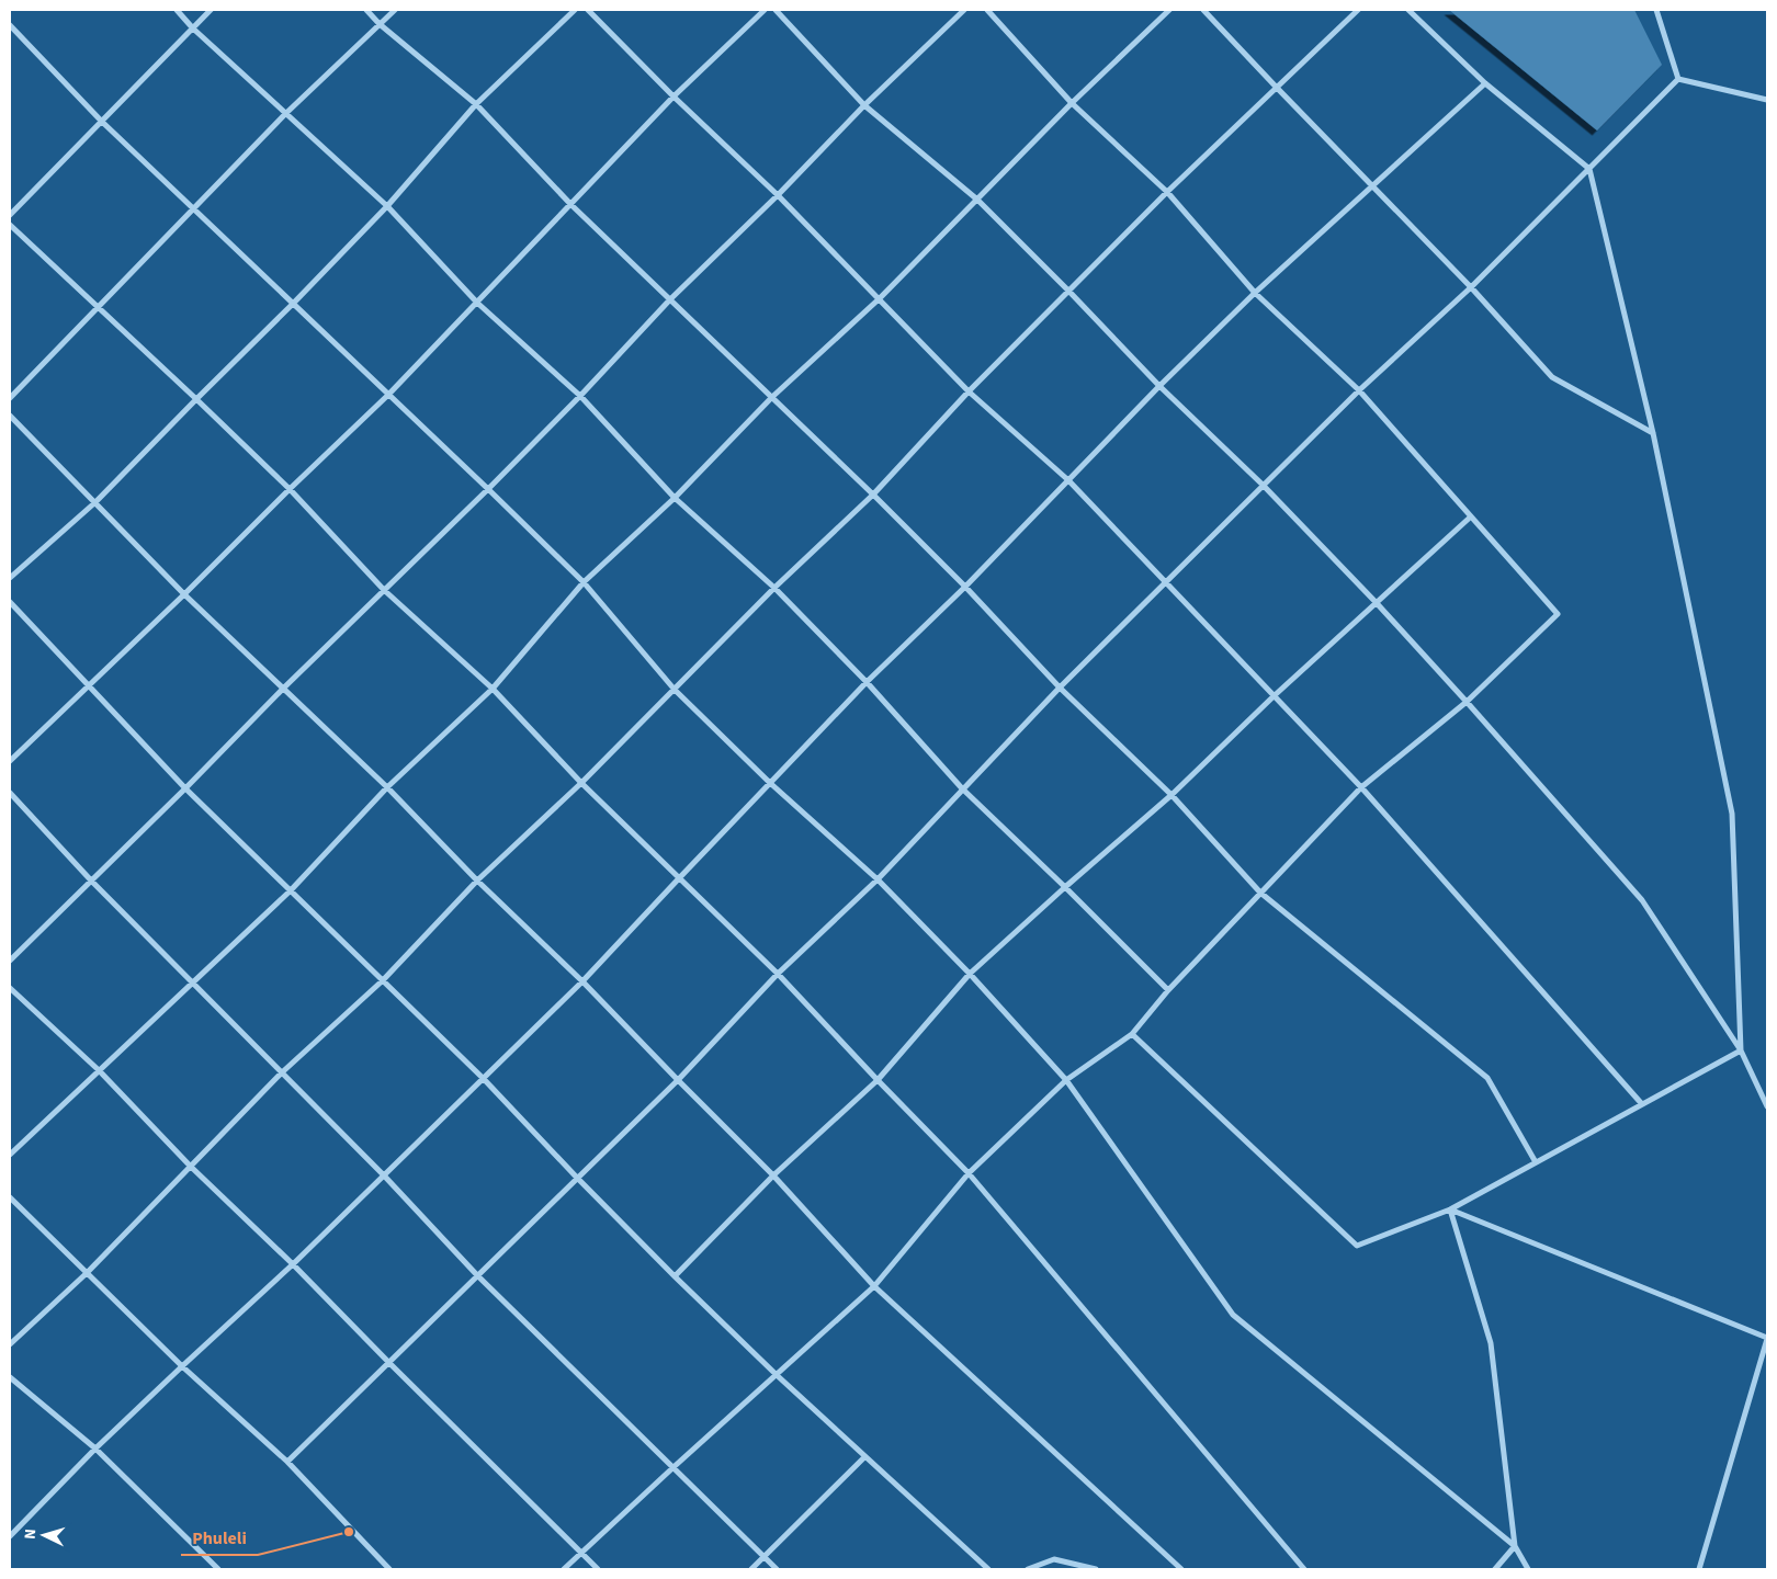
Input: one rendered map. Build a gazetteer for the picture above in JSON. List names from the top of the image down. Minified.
{"places":["Phuleli"],"north":"left"}
